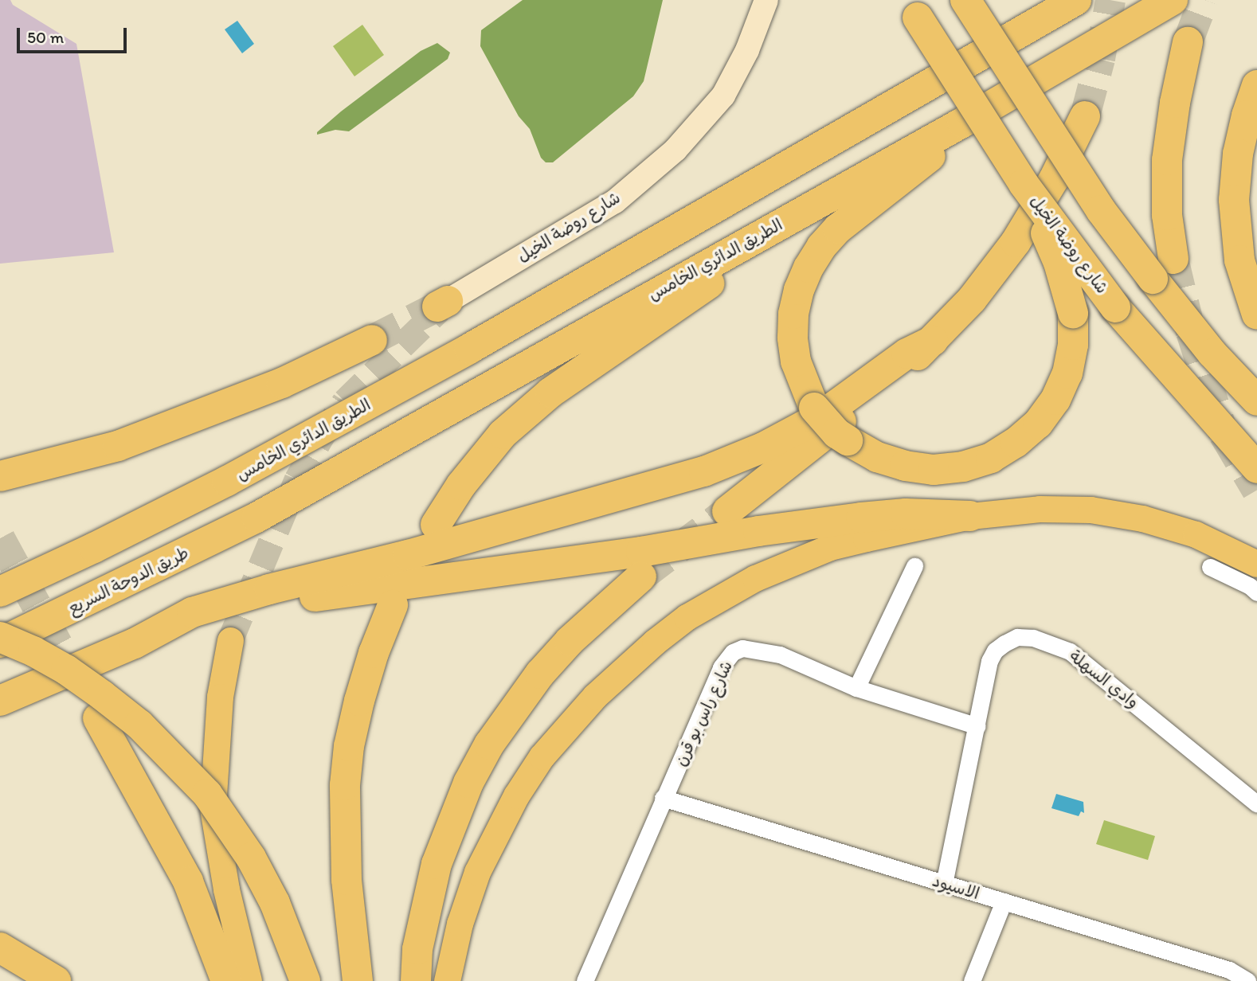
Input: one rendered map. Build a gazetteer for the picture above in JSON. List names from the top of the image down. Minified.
{"streets":{"highway":["شارع روضة الخيل","الطريق الدائري الخامس","طريق الدوحة السريع"],"street":["وادي السهلة","شارع راس بو قرن","الاسيود"]},"crossings":[["الطريق الدائري الخامس","طريق الدوحة السريع"],["وادي السهلة","شارع راس بو قرن"],["وادي السهلة","الاسيود"],["شارع راس بو قرن","الاسيود"]],"scale_bar":"50 m"}
